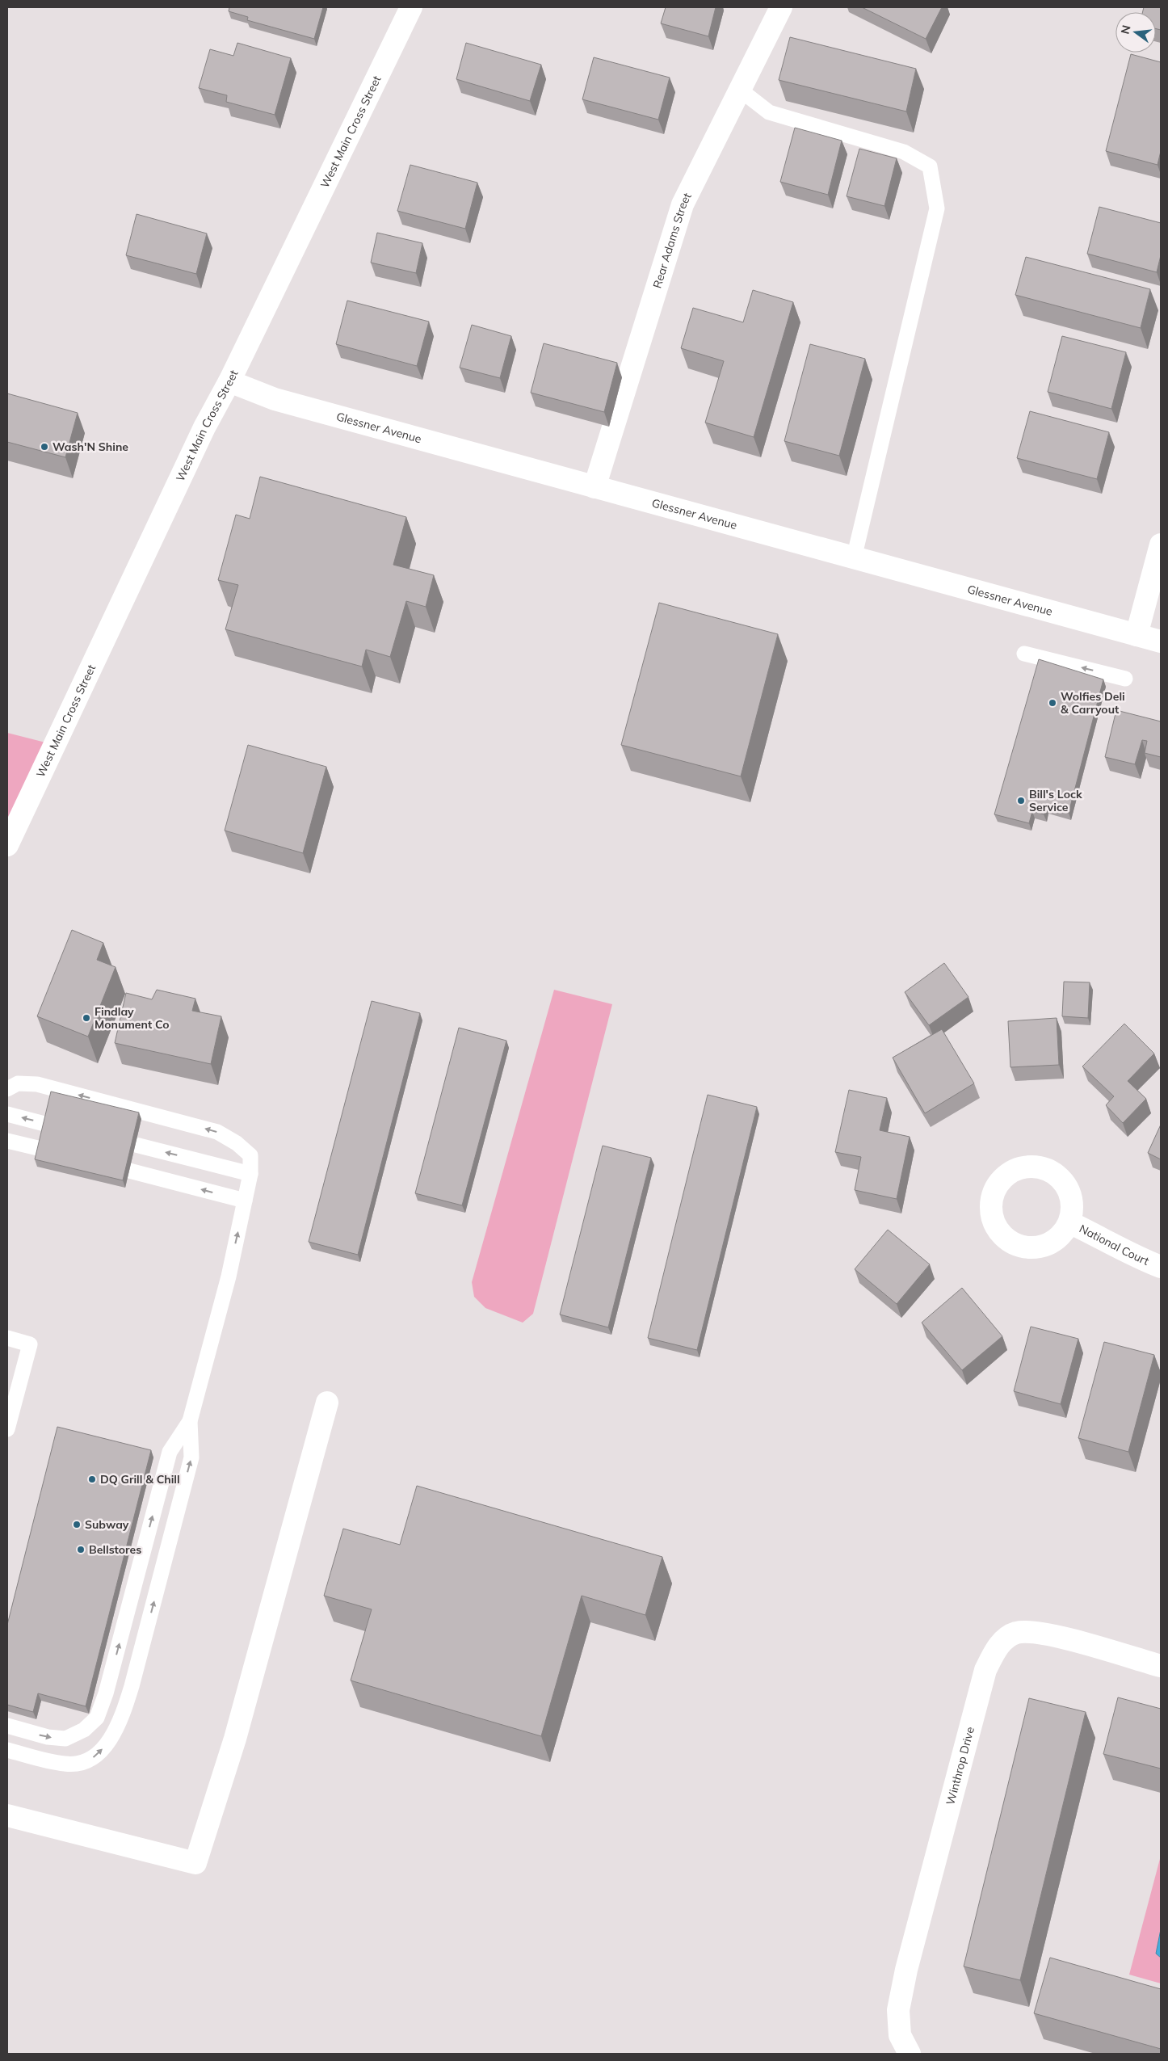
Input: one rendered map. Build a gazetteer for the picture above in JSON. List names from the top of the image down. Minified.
{"streets":{"main road":["West Main Cross Street","Rear Adams Street","Glessner Avenue","National Court","Winthrop Drive"]},"crossings":[["West Main Cross Street","Glessner Avenue"],["Rear Adams Street","Glessner Avenue"]],"places":["Wash'N Shine","Wolfies Deli & Carryout","Bill's Lock Service","Findlay Monument Co","DQ Grill & Chill","Subway","Bellstores"],"north":"left"}
